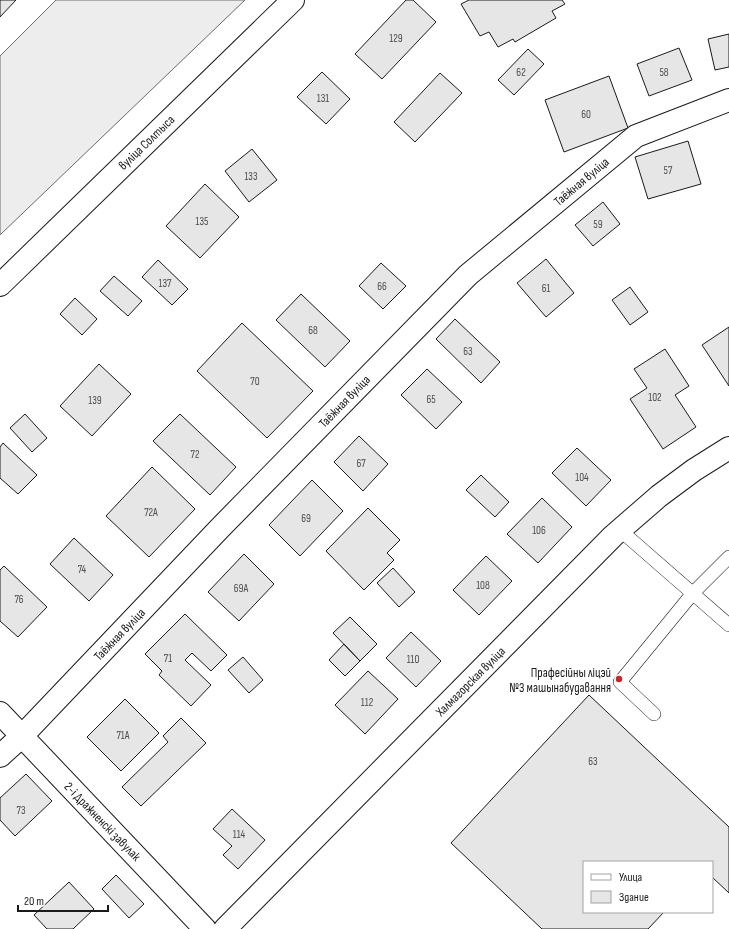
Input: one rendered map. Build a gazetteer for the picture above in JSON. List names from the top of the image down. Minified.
{"streets":{"street":["вуліца Солтыса","Таёжная вуліца","Халмагорская вуліца","2-і Дражненскі завулак"]},"crossings":[["Таёжная вуліца","2-і Дражненскі завулак"]],"places":["Прафесійны ліцэй №3 машынабудавання"],"house_numbers":["129","62","58","131","60","57","133","135","59","137","66","61","68","63","70","102","65","139","72","67","104","72А","69","106","74","108","69А","76","71","110","112","71А","63","73","114"],"legend":["Улица","Здание"],"scale_bar":"20 m"}
